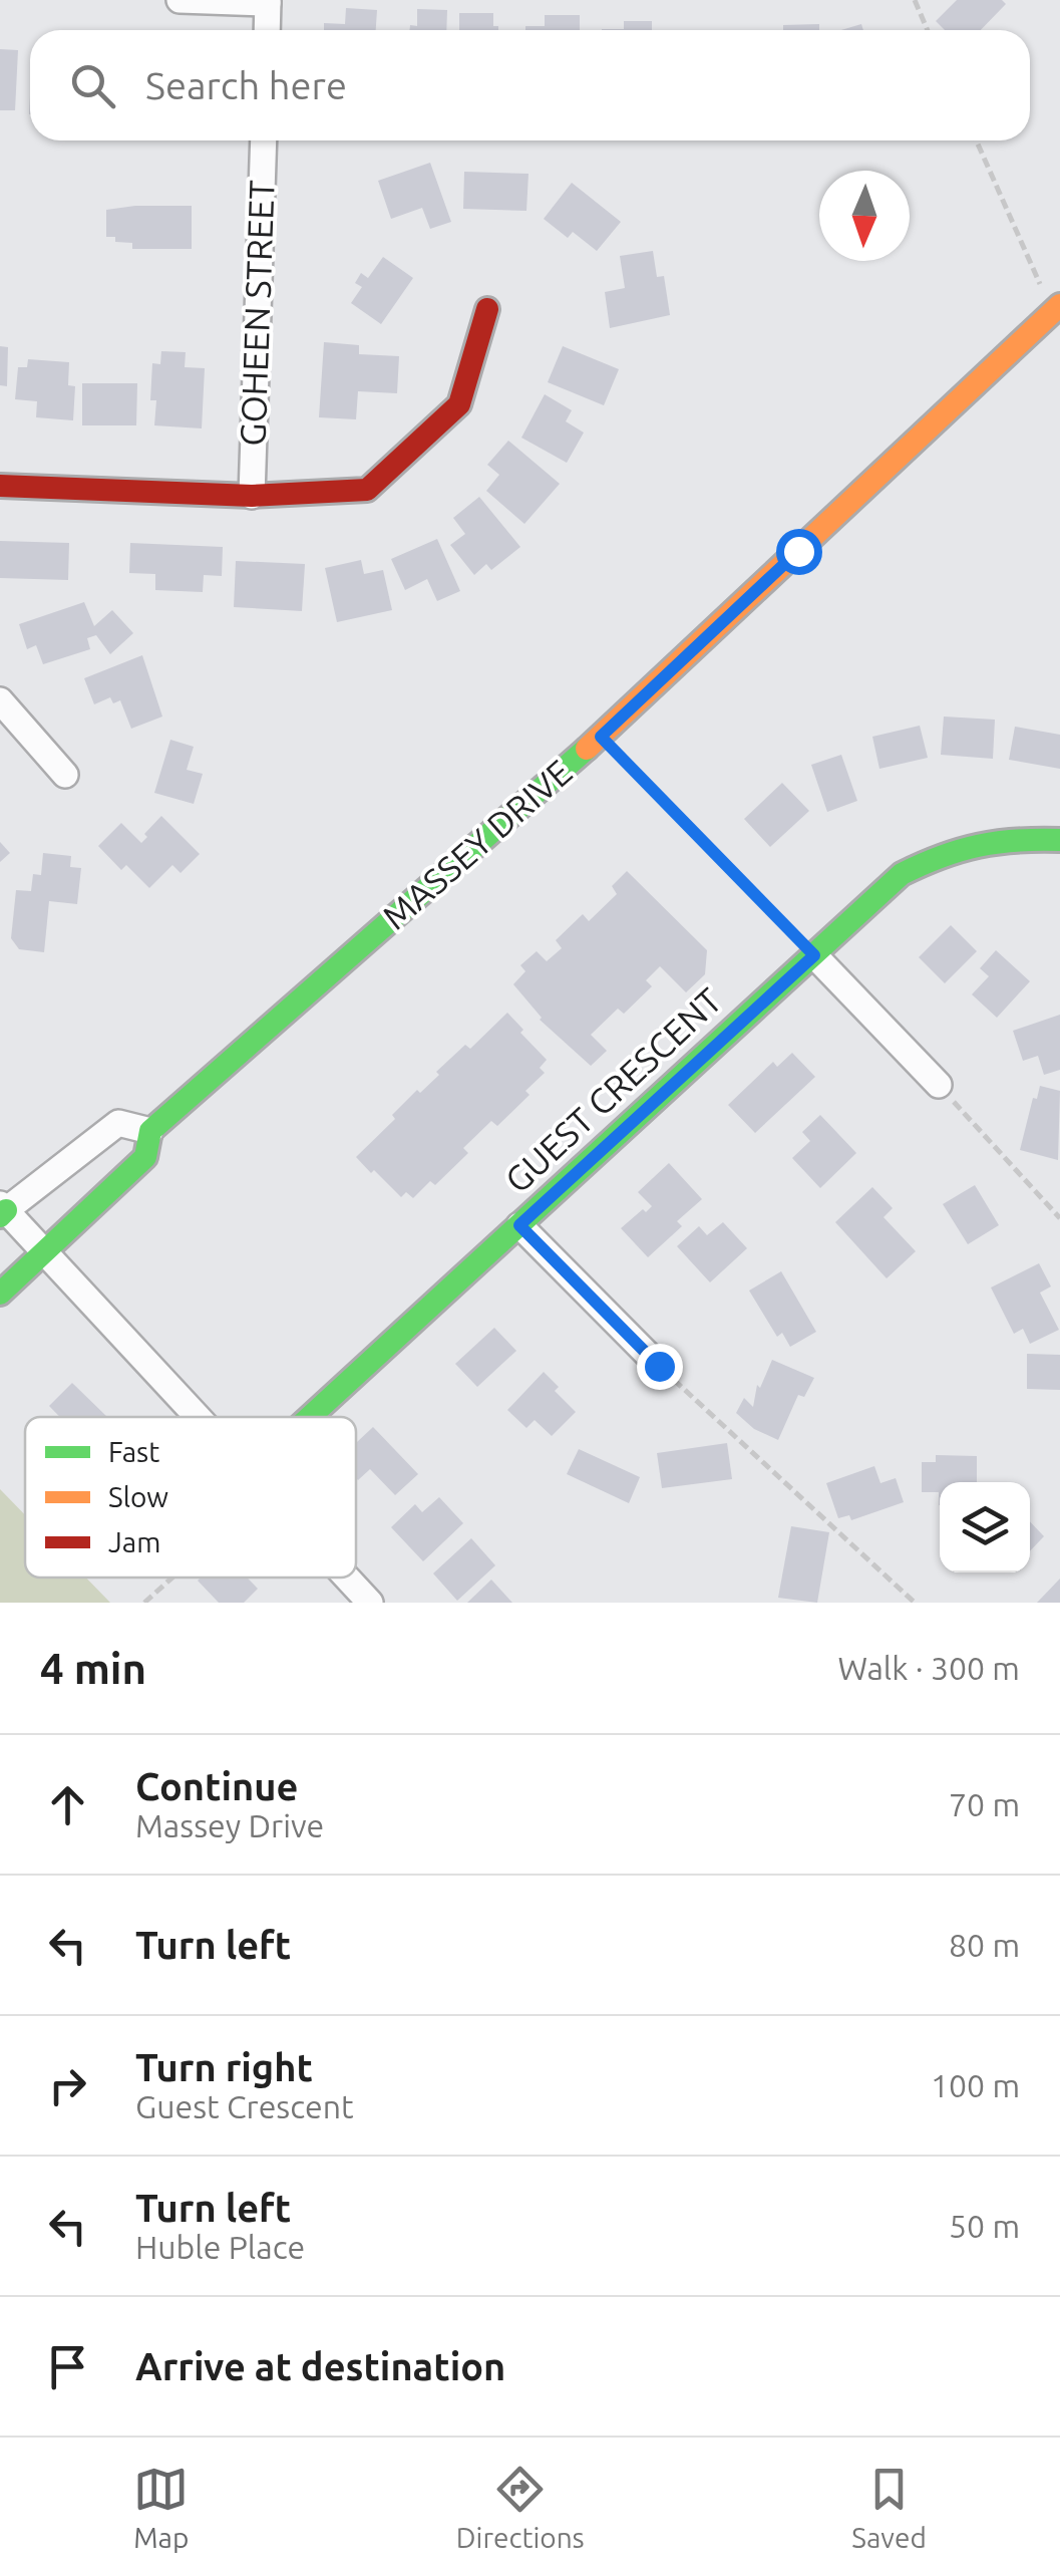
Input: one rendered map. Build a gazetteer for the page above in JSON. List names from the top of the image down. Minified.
{"streets":{"street":["GOHEEN STREET","MASSEY DRIVE","GUEST CRESCENT"]},"legend":["Fast","Slow","Jam"],"north":"bottom","page":{"search":"Search here","heading":["4 min","Walk · 300 m"],"list":[["Continue","Massey Drive","70 m"],["Turn left","80 m"],["Turn right","Guest Crescent","100 m"],["Turn left","Huble Place","50 m"],"Arrive at destination"],"nav":["Map","Directions","Saved"]}}
